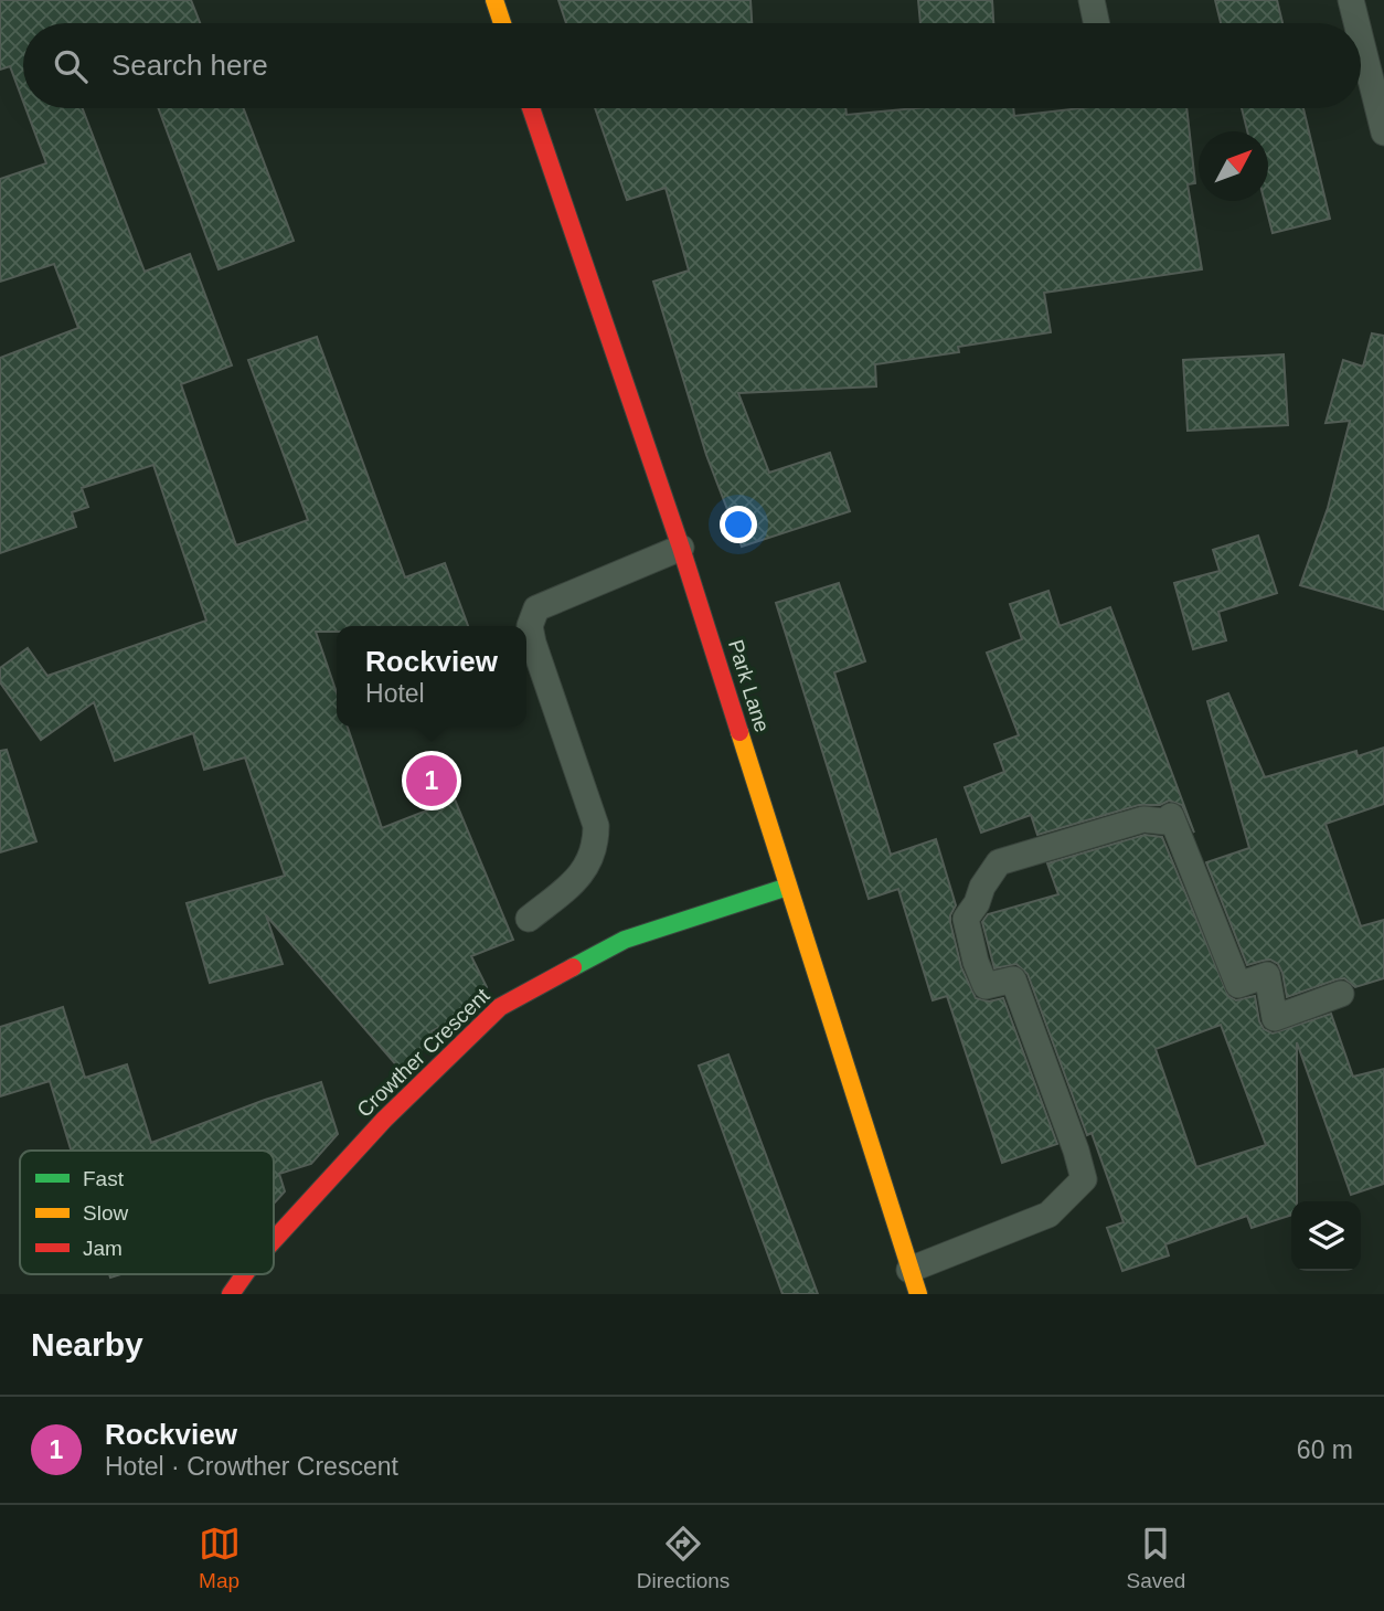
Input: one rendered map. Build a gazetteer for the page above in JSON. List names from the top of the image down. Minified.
{"streets":{"street":["Park Lane","Crowther Crescent"]},"crossings":[["Park Lane","Crowther Crescent"]],"legend":["Fast","Slow","Jam"],"north":"top right","page":{"search":"Search here","popup":["Rockview","Hotel"],"pins":"1","heading":"Nearby","list":[{"mark":"1","name":"Rockview","note":"Hotel · Crowther Crescent","value":"60 m"}],"nav":["Map","Directions","Saved"]}}
